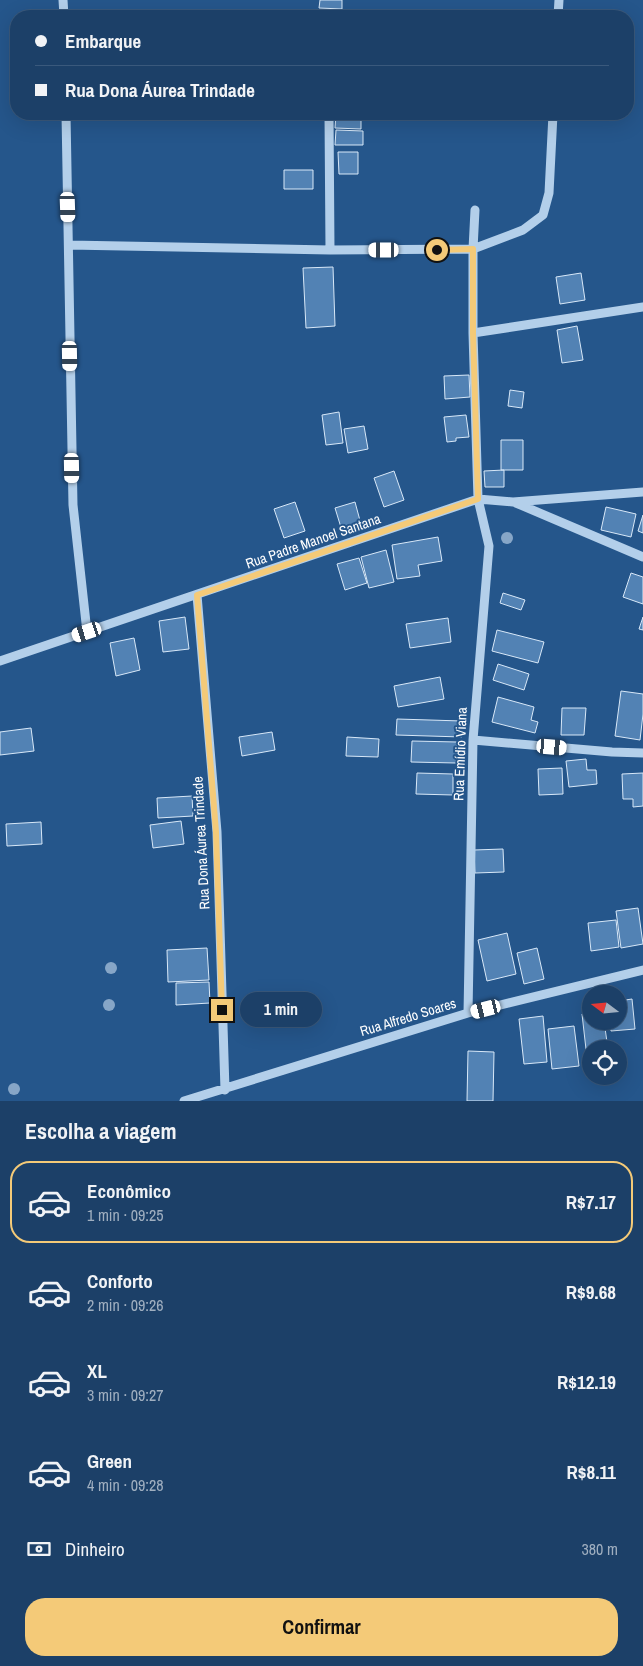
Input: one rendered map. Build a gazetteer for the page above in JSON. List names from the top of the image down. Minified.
{"streets":{"street":["Rua Padre Manoel Santana","Rua Emídio Viana","Rua Dona Áurea Trindade","Rua Alfredo Soares"]},"crossings":[["Rua Padre Manoel Santana","Rua Emídio Viana"],["Rua Padre Manoel Santana","Rua Dona Áurea Trindade"],["Rua Emídio Viana","Rua Alfredo Soares"],["Rua Dona Áurea Trindade","Rua Alfredo Soares"]],"north":"left","page":{"banner":["Embarque","Rua Dona Áurea Trindade"],"bubble":"1 min","heading":"Escolha a viagem","list":[{"name":"Econômico","note":"1 min · 09:25","value":"R$7.17"},{"name":"Conforto","note":"2 min · 09:26","value":"R$9.68"},{"name":"XL","note":"3 min · 09:27","value":"R$12.19"},{"name":"Green","note":"4 min · 09:28","value":"R$8.11"}],"pay":["Dinheiro","380 m"],"buttons":"Confirmar"}}
